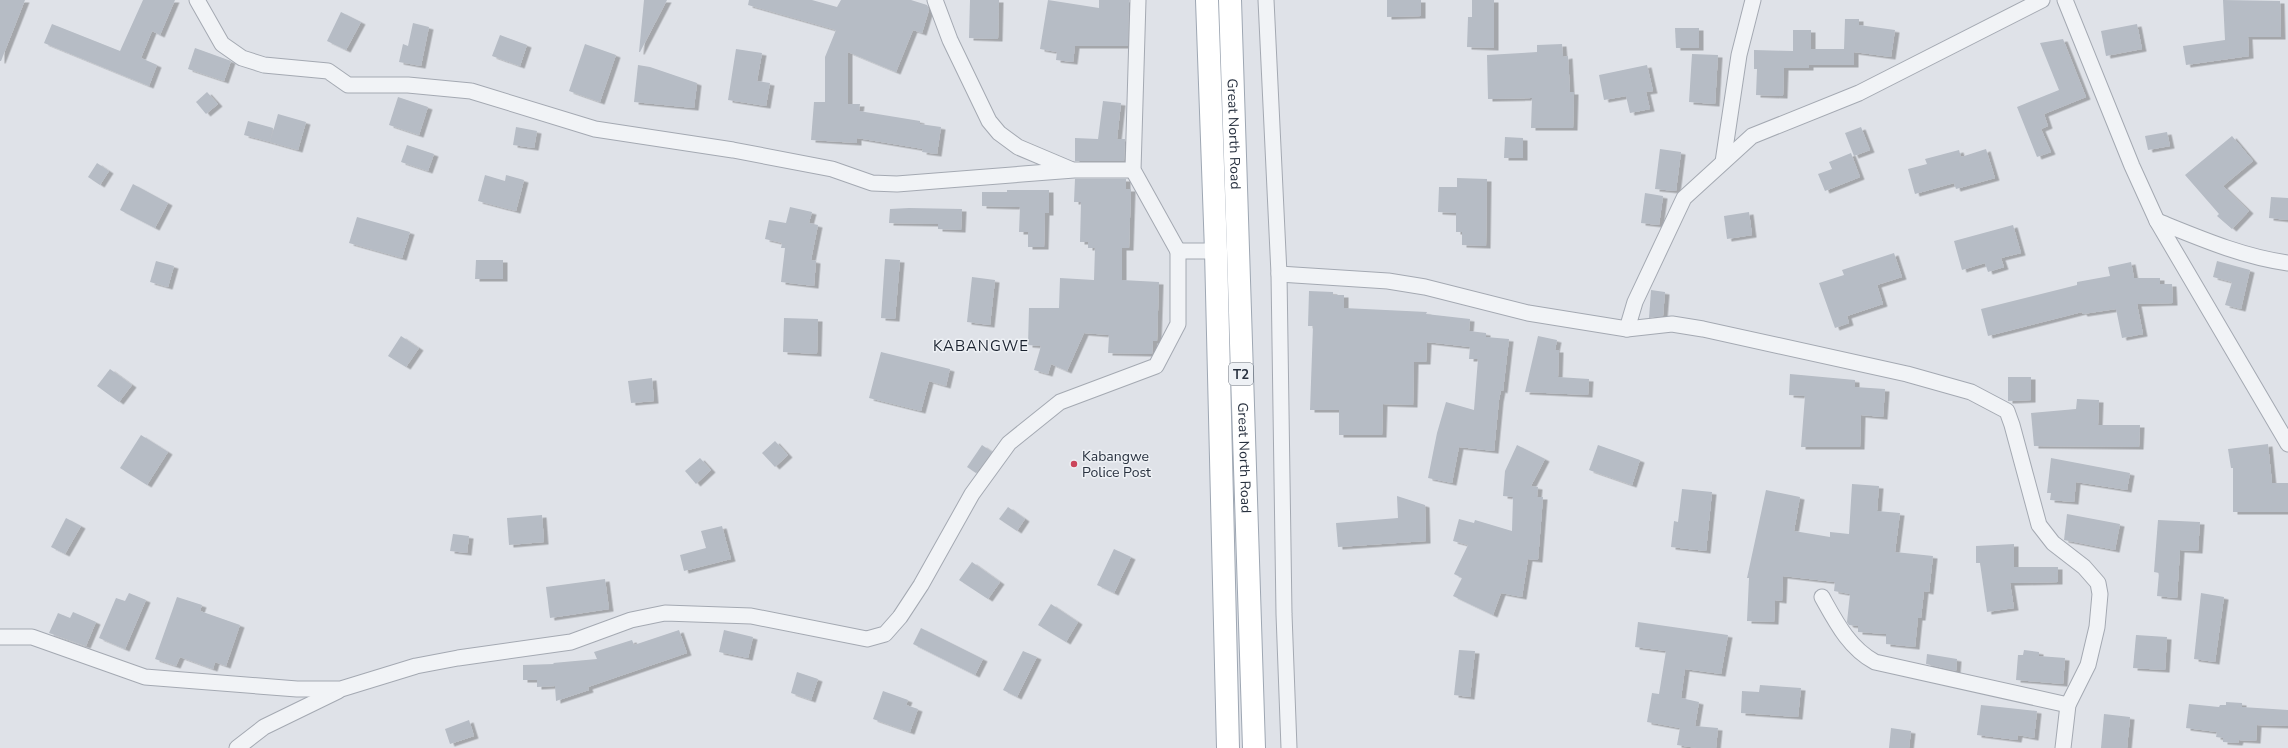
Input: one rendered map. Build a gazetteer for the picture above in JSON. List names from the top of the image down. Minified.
{"streets":{"main road":["Great North Road","T2"]},"districts":["KABANGWE"],"places":["Kabangwe Police Post"]}
